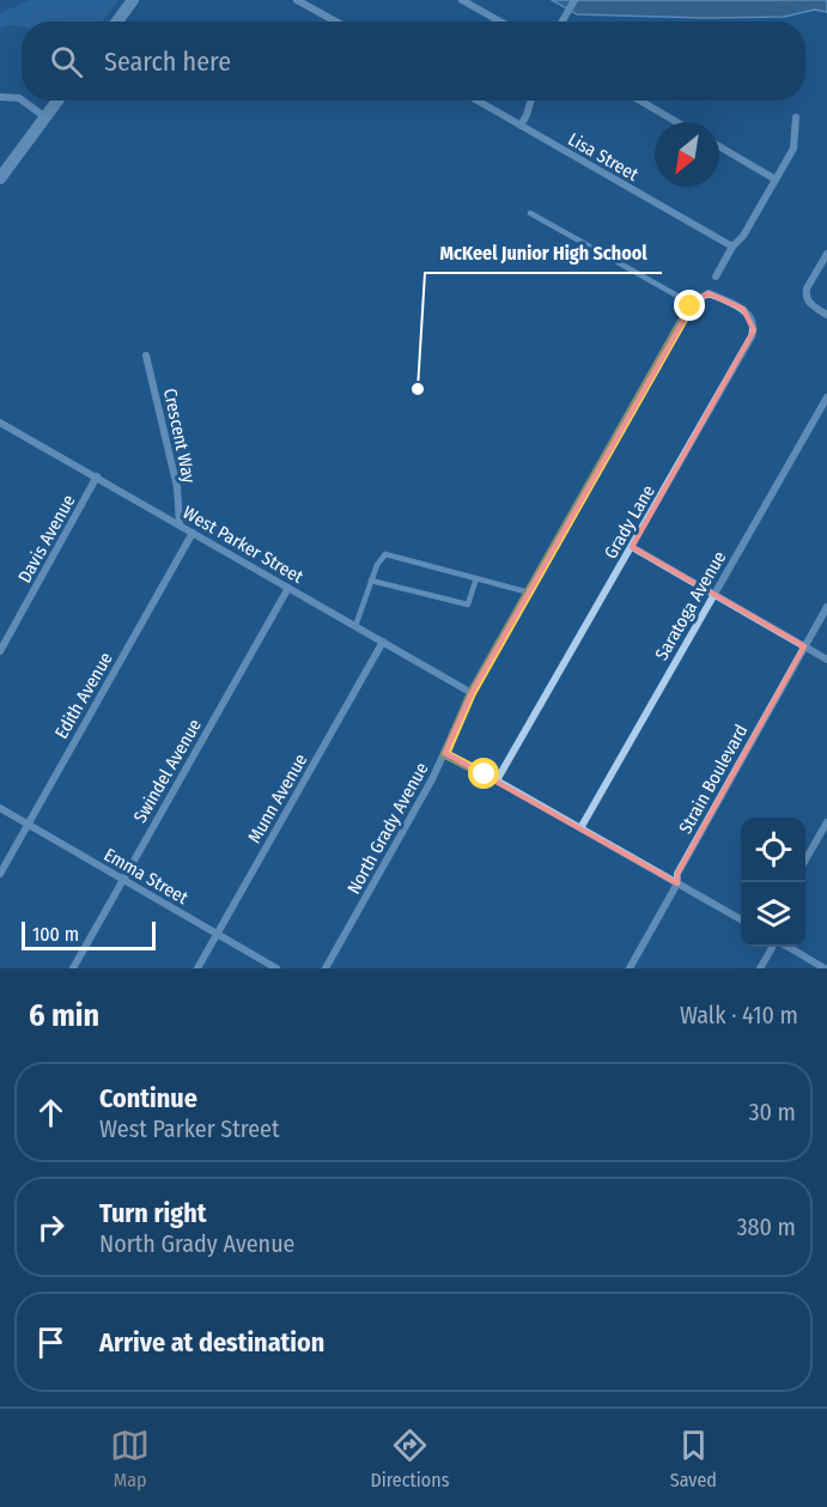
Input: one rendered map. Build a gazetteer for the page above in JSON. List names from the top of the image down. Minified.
{"streets":{"street":["Lisa Street","Crescent Way","Grady Lane","Davis Avenue","West Parker Street","Saratoga Avenue","Edith Avenue","Swindel Avenue","Strain Boulevard","Munn Avenue","North Grady Avenue","Emma Street"]},"crossings":[["Crescent Way","West Parker Street"],["Grady Lane","North Grady Avenue"],["Davis Avenue","West Parker Street"],["West Parker Street","Edith Avenue"],["West Parker Street","Swindel Avenue"],["West Parker Street","Munn Avenue"],["West Parker Street","North Grady Avenue"],["Edith Avenue","Emma Street"],["Swindel Avenue","Emma Street"],["Munn Avenue","Emma Street"]],"places":["McKeel Junior High School"],"scale_bar":"100 m","north":"bottom left","page":{"search":"Search here","scale":"100 m","heading":["6 min","Walk · 410 m"],"list":[["Continue","West Parker Street","30 m"],["Turn right","North Grady Avenue","380 m"],"Arrive at destination"],"nav":["Map","Directions","Saved"]}}
